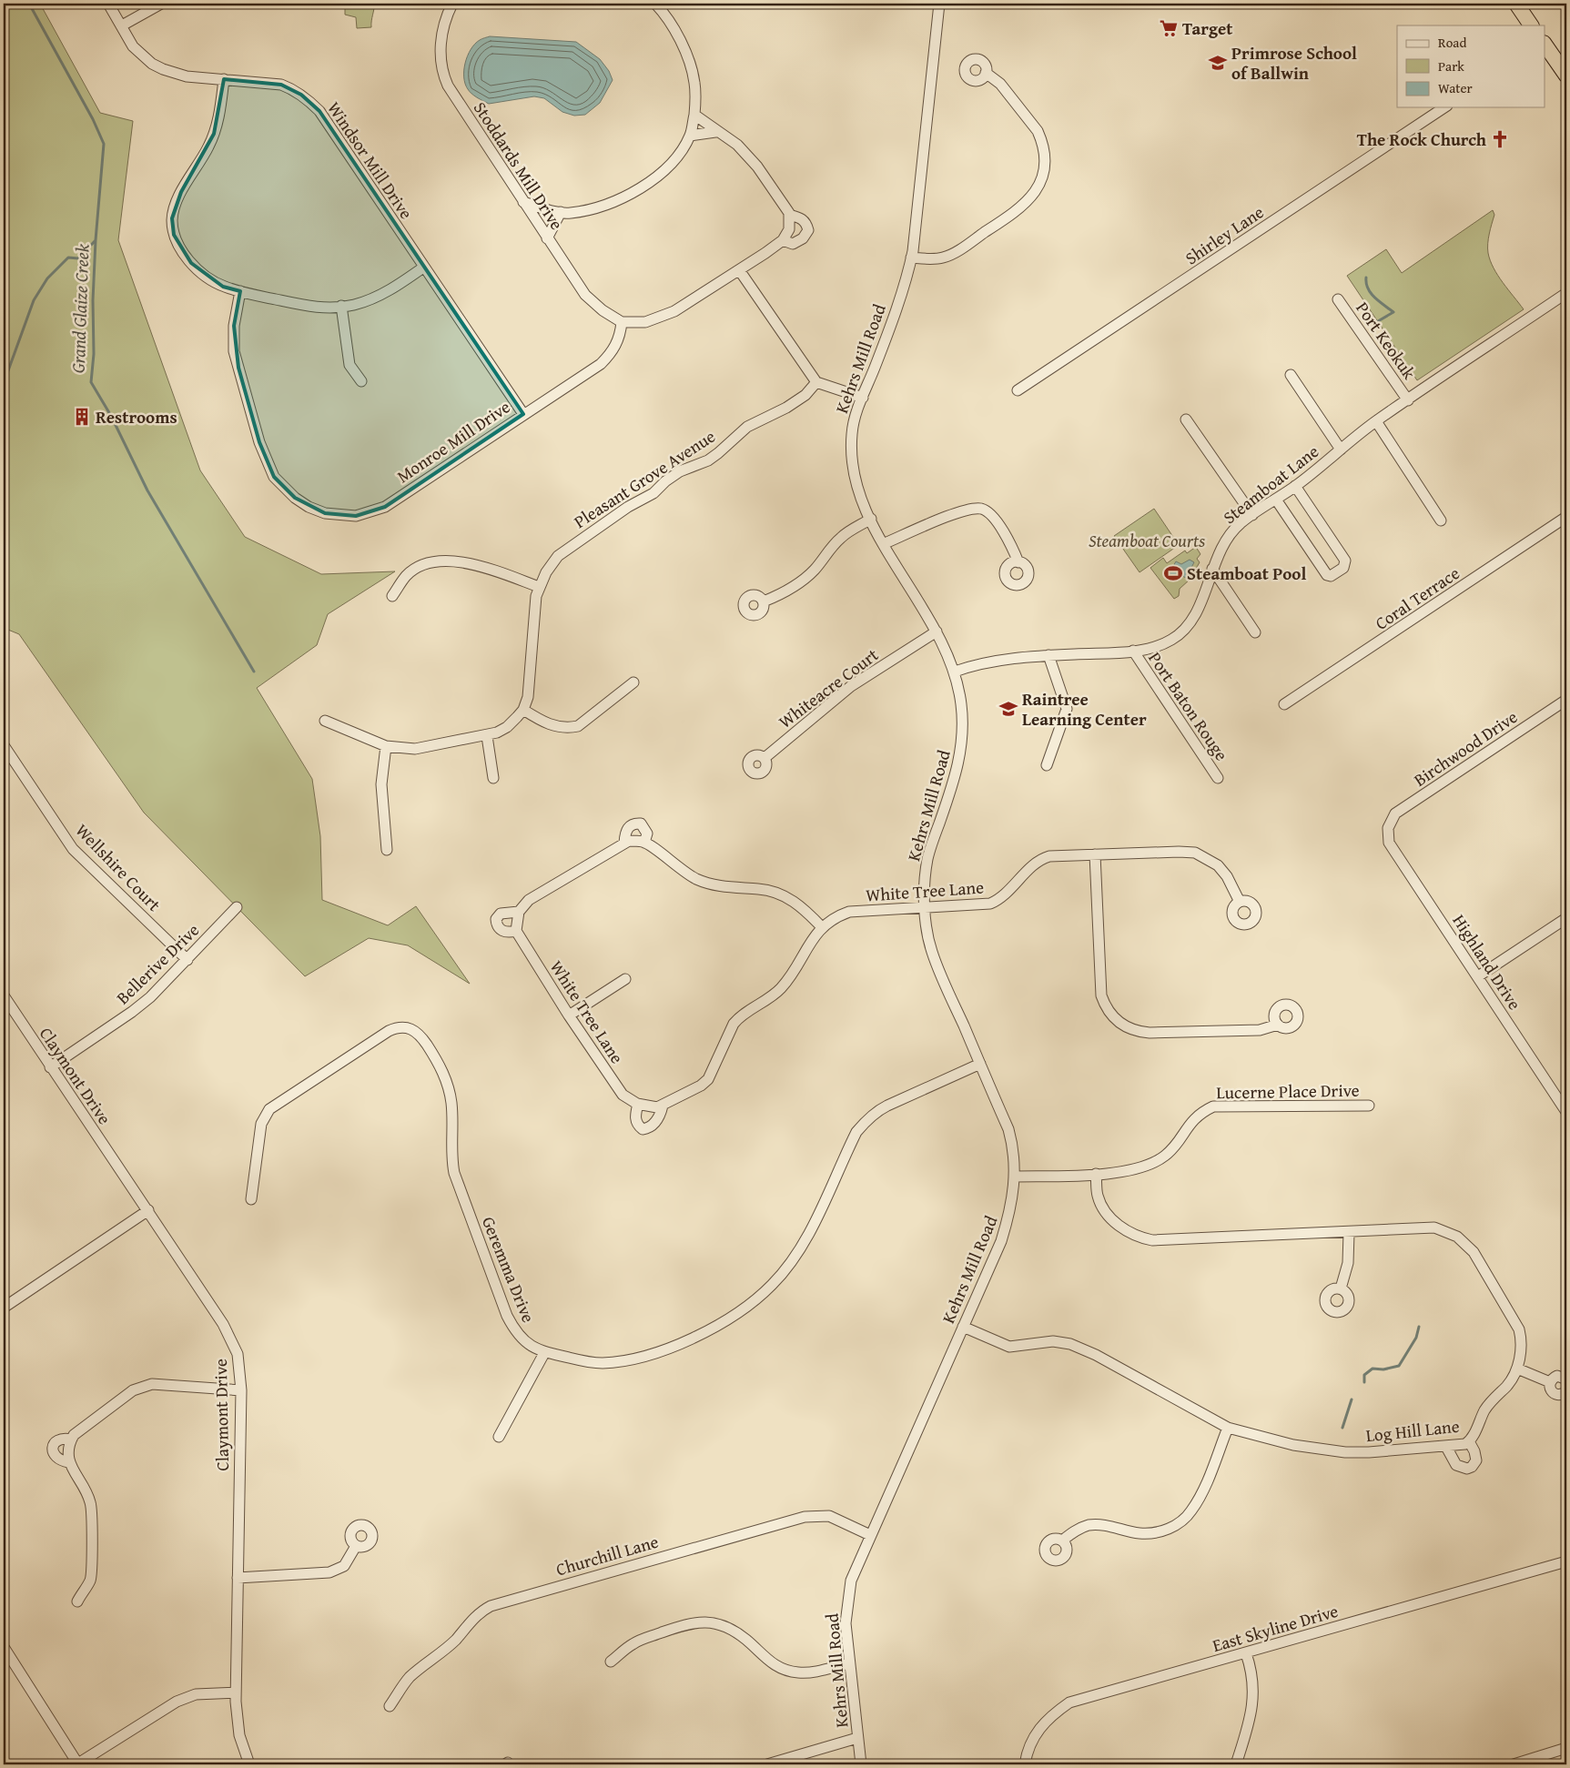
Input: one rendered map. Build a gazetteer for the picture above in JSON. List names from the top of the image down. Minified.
{"streets":{"street":["Windsor Mill Drive","Stoddards Mill Drive","Shirley Lane","Port Keokuk","Kehrs Mill Road","Monroe Mill Drive","Pleasant Grove Avenue","Steamboat Lane","Coral Terrace","Whiteacre Court","Port Baton Rouge","Birchwood Drive","Wellshire Court","White Tree Lane","Highland Drive","Bellerive Drive","Claymont Drive","Lucerne Place Drive","Geremma Drive","Log Hill Lane","Churchill Lane","East Skyline Drive"]},"crossings":[["Windsor Mill Drive","Monroe Mill Drive"],["Stoddards Mill Drive","Monroe Mill Drive"],["Port Keokuk","Steamboat Lane"],["Kehrs Mill Road","Steamboat Lane"],["Kehrs Mill Road","Whiteacre Court"],["Kehrs Mill Road","White Tree Lane"],["Kehrs Mill Road","Lucerne Place Drive"],["Kehrs Mill Road","Geremma Drive"],["Kehrs Mill Road","Log Hill Lane"],["Kehrs Mill Road","Churchill Lane"],["Steamboat Lane","Port Baton Rouge"],["Birchwood Drive","Highland Drive"],["Wellshire Court","Bellerive Drive"],["Bellerive Drive","Claymont Drive"],["Lucerne Place Drive","Log Hill Lane"]],"water":["Grand Glaize Creek"],"parks":["Steamboat Courts"],"places":{"supermarket":["Target"],"school or university":["Primrose School of Ballwin","Raintree Learning Center"],"church":["The Rock Church"],"building":["Restrooms"],"sports":["Steamboat Pool"]},"legend":["Road","Park","Water"]}
